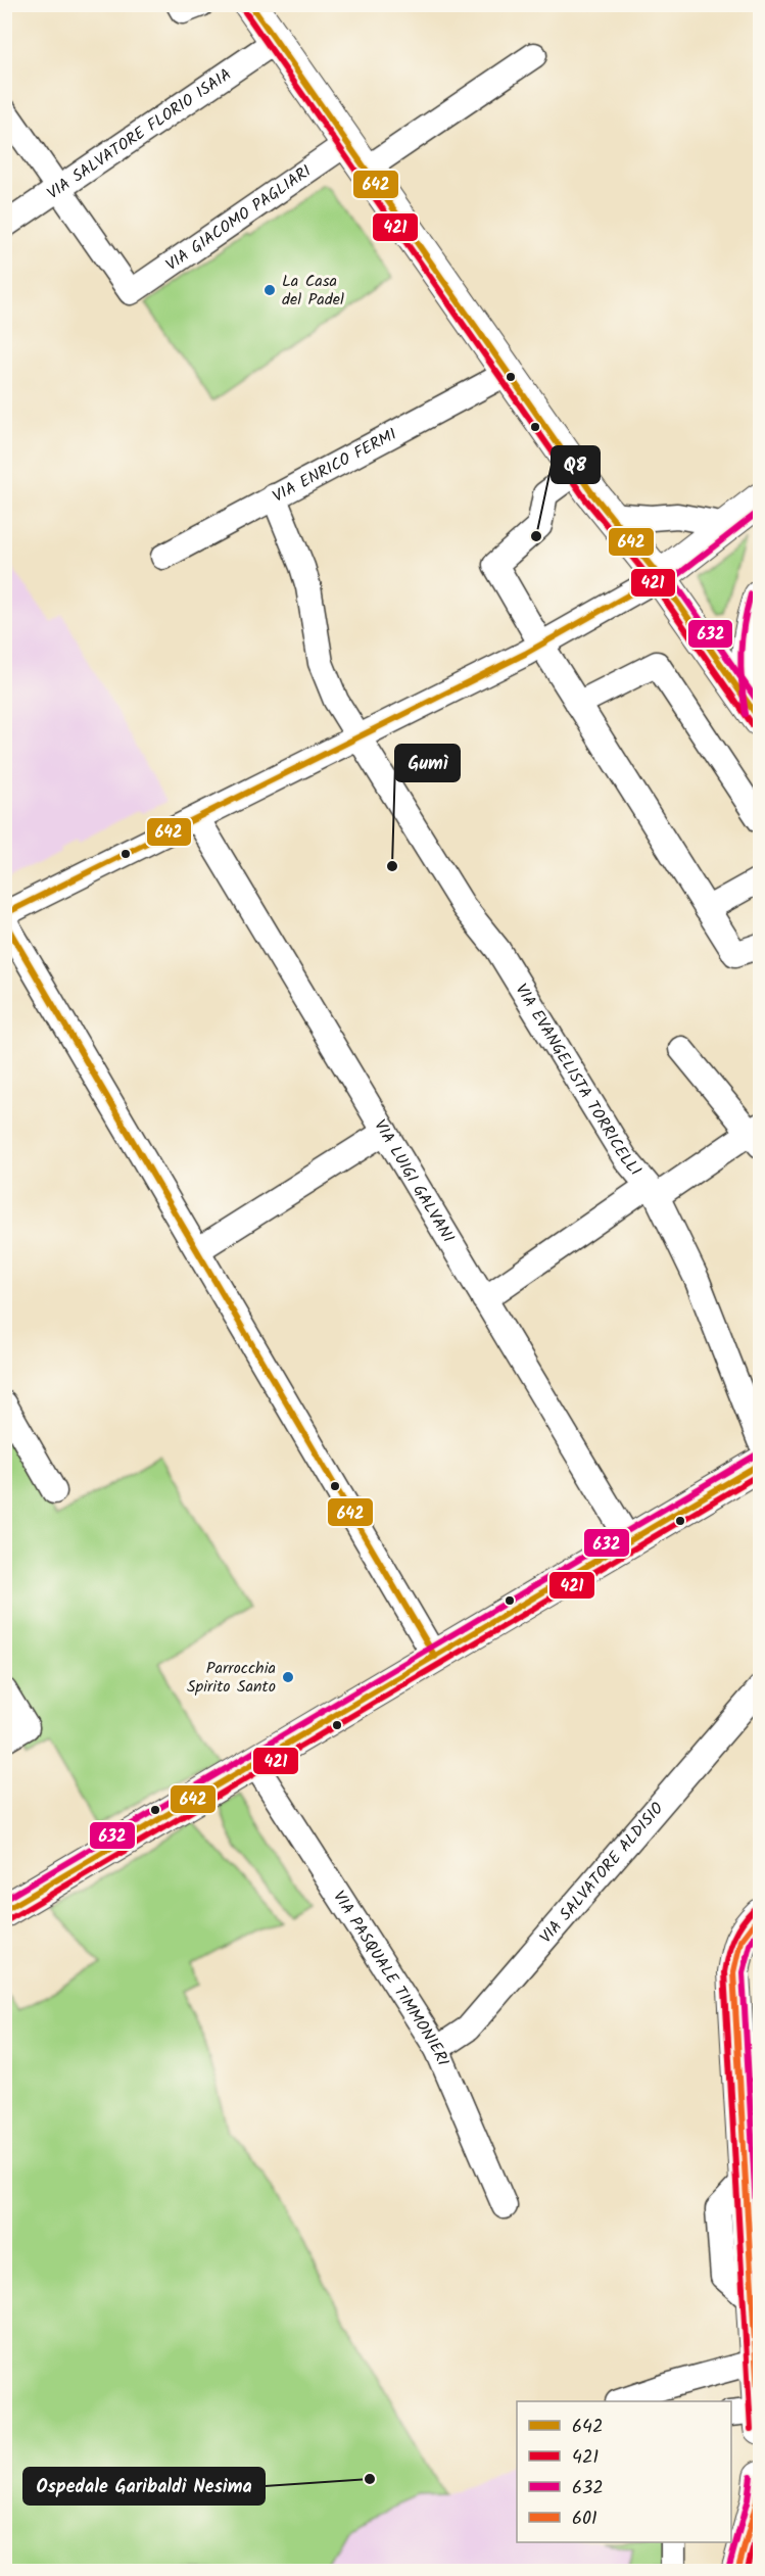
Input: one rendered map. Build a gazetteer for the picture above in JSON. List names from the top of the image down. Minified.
{"streets":{"street":["VIA SALVATORE FLORIO ISAIA","VIA GIACOMO PAGLIARI","VIA ENRICO FERMI","VIA EVANGELISTA TORRICELLI","VIA LUIGI GALVANI","VIA SALVATORE ALDISIO","VIA PASQUALE TIMMONIERI"]},"crossings":[["VIA SALVATORE FLORIO ISAIA","VIA GIACOMO PAGLIARI"],["VIA ENRICO FERMI","VIA EVANGELISTA TORRICELLI"],["VIA SALVATORE ALDISIO","VIA PASQUALE TIMMONIERI"]],"places":["La Casa del Padel","Q8","Gumì","Parrocchia Spirito Santo","Ospedale Garibaldi Nesima"],"lines":["transit line 642","transit line 421","transit line 632","transit line 601"],"legend":["642","421","632","601"]}
